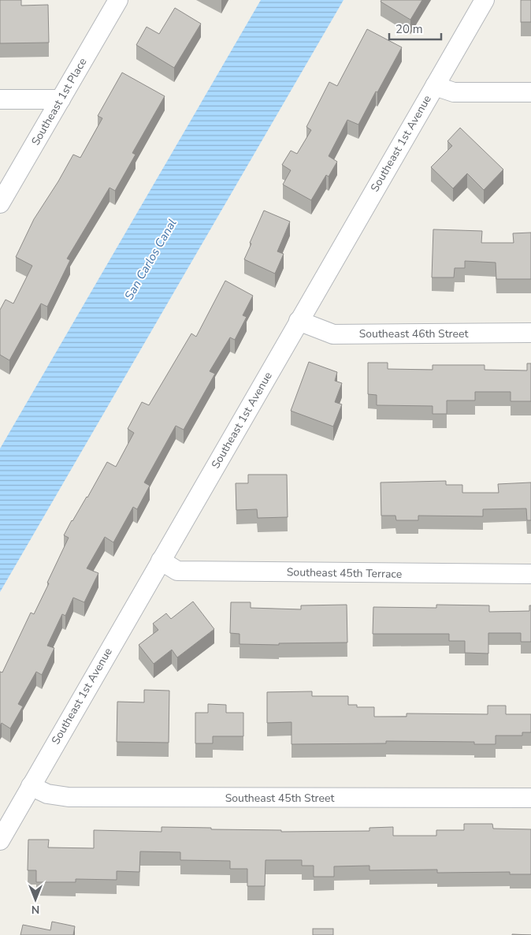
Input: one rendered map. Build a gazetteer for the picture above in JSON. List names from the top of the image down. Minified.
{"streets":{"street":["Southeast 1st Place","Southeast 1st Avenue","Southeast 46th Street","Southeast 45th Terrace","Southeast 45th Street"]},"crossings":[["Southeast 1st Avenue","Southeast 46th Street"],["Southeast 1st Avenue","Southeast 45th Terrace"],["Southeast 1st Avenue","Southeast 45th Street"]],"water":["San Carlos Canal"],"scale_bar":"20 m","north":"bottom"}
